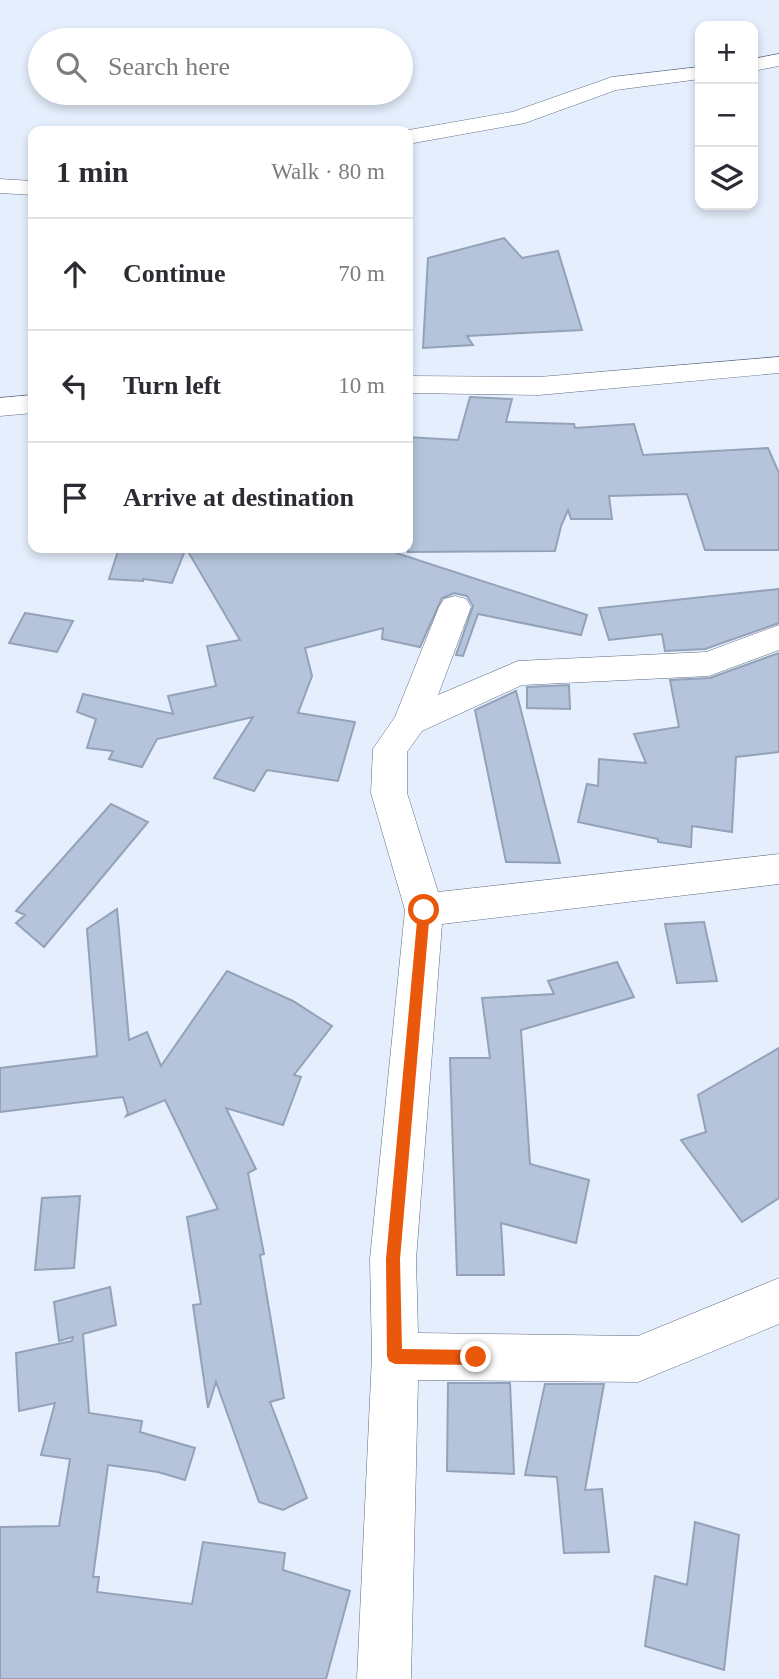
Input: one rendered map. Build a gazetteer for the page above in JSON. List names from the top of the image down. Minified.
{"page":{"map_buttons":["+","−"],"search":"Search here","heading":["1 min","Walk · 80 m"],"list":[["Continue","70 m"],["Turn left","10 m"],"Arrive at destination"]}}
